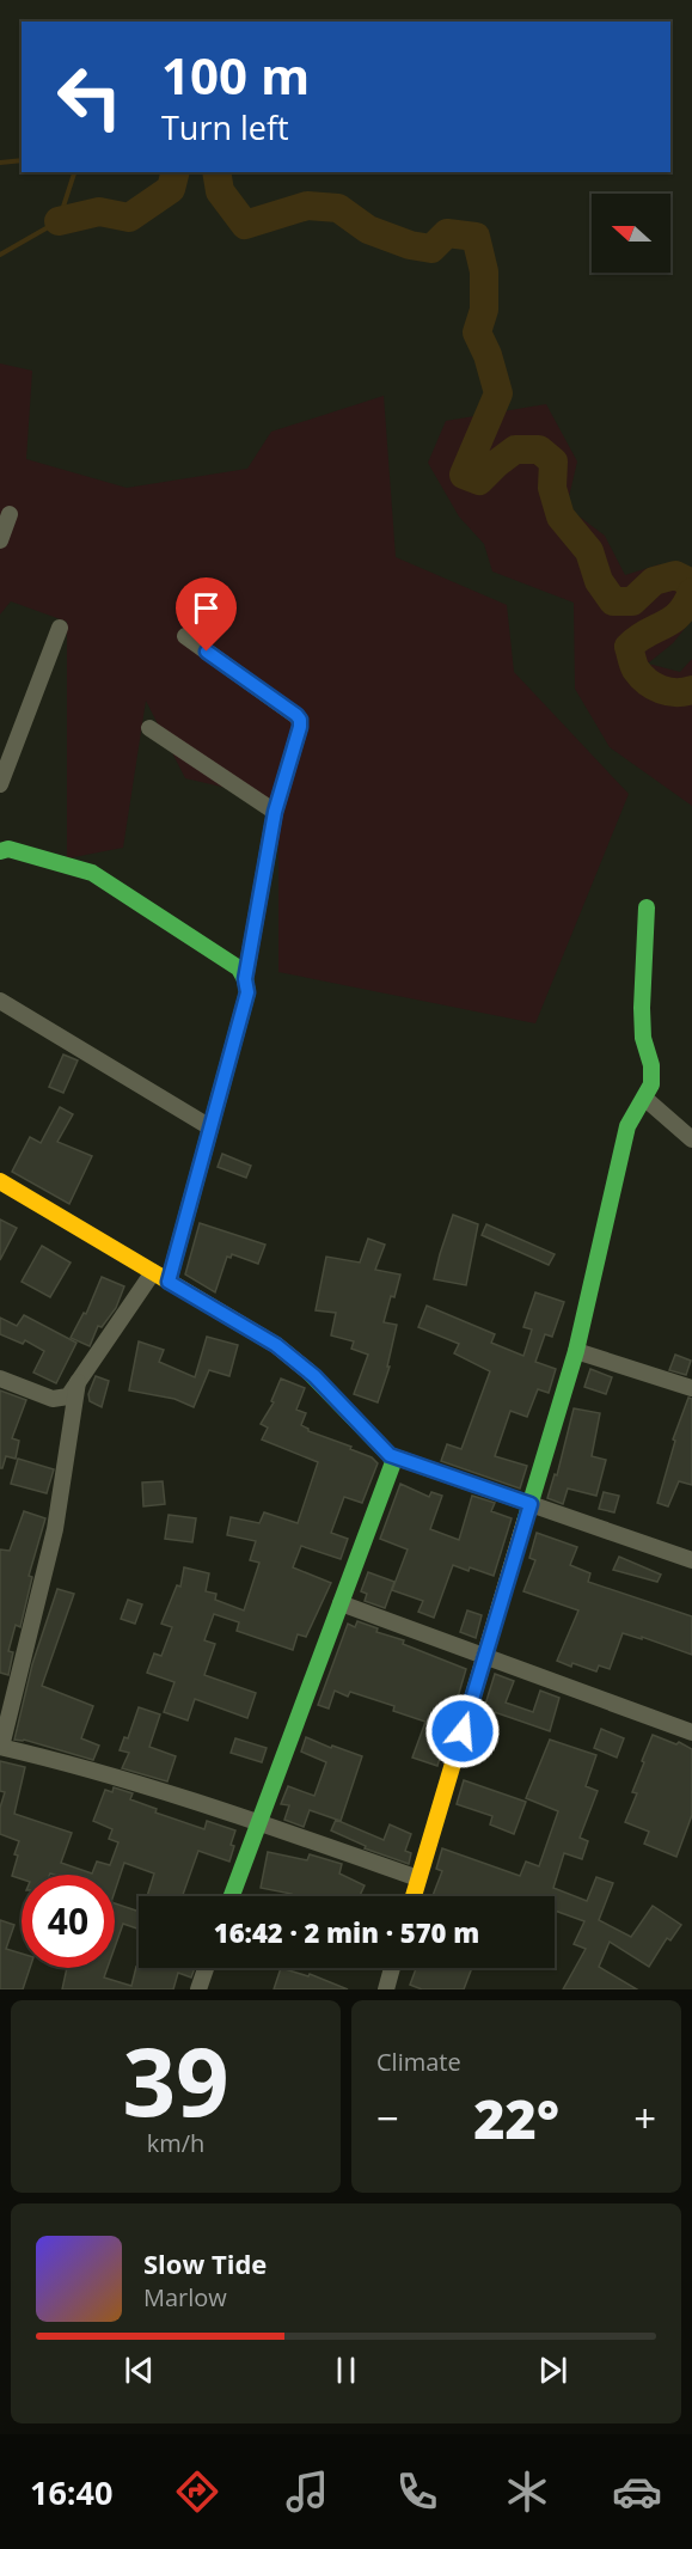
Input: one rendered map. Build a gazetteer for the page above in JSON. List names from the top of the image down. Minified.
{"north":"left","page":{"turn":["100 m","Turn left"],"limit":"40","trip":"16:42 · 2 min · 570 m","tile":[["39","km/h"],"Climate"],"heat":["−","22°","+"],"song":["Slow Tide","Marlow"],"tabs":"16:40"}}
